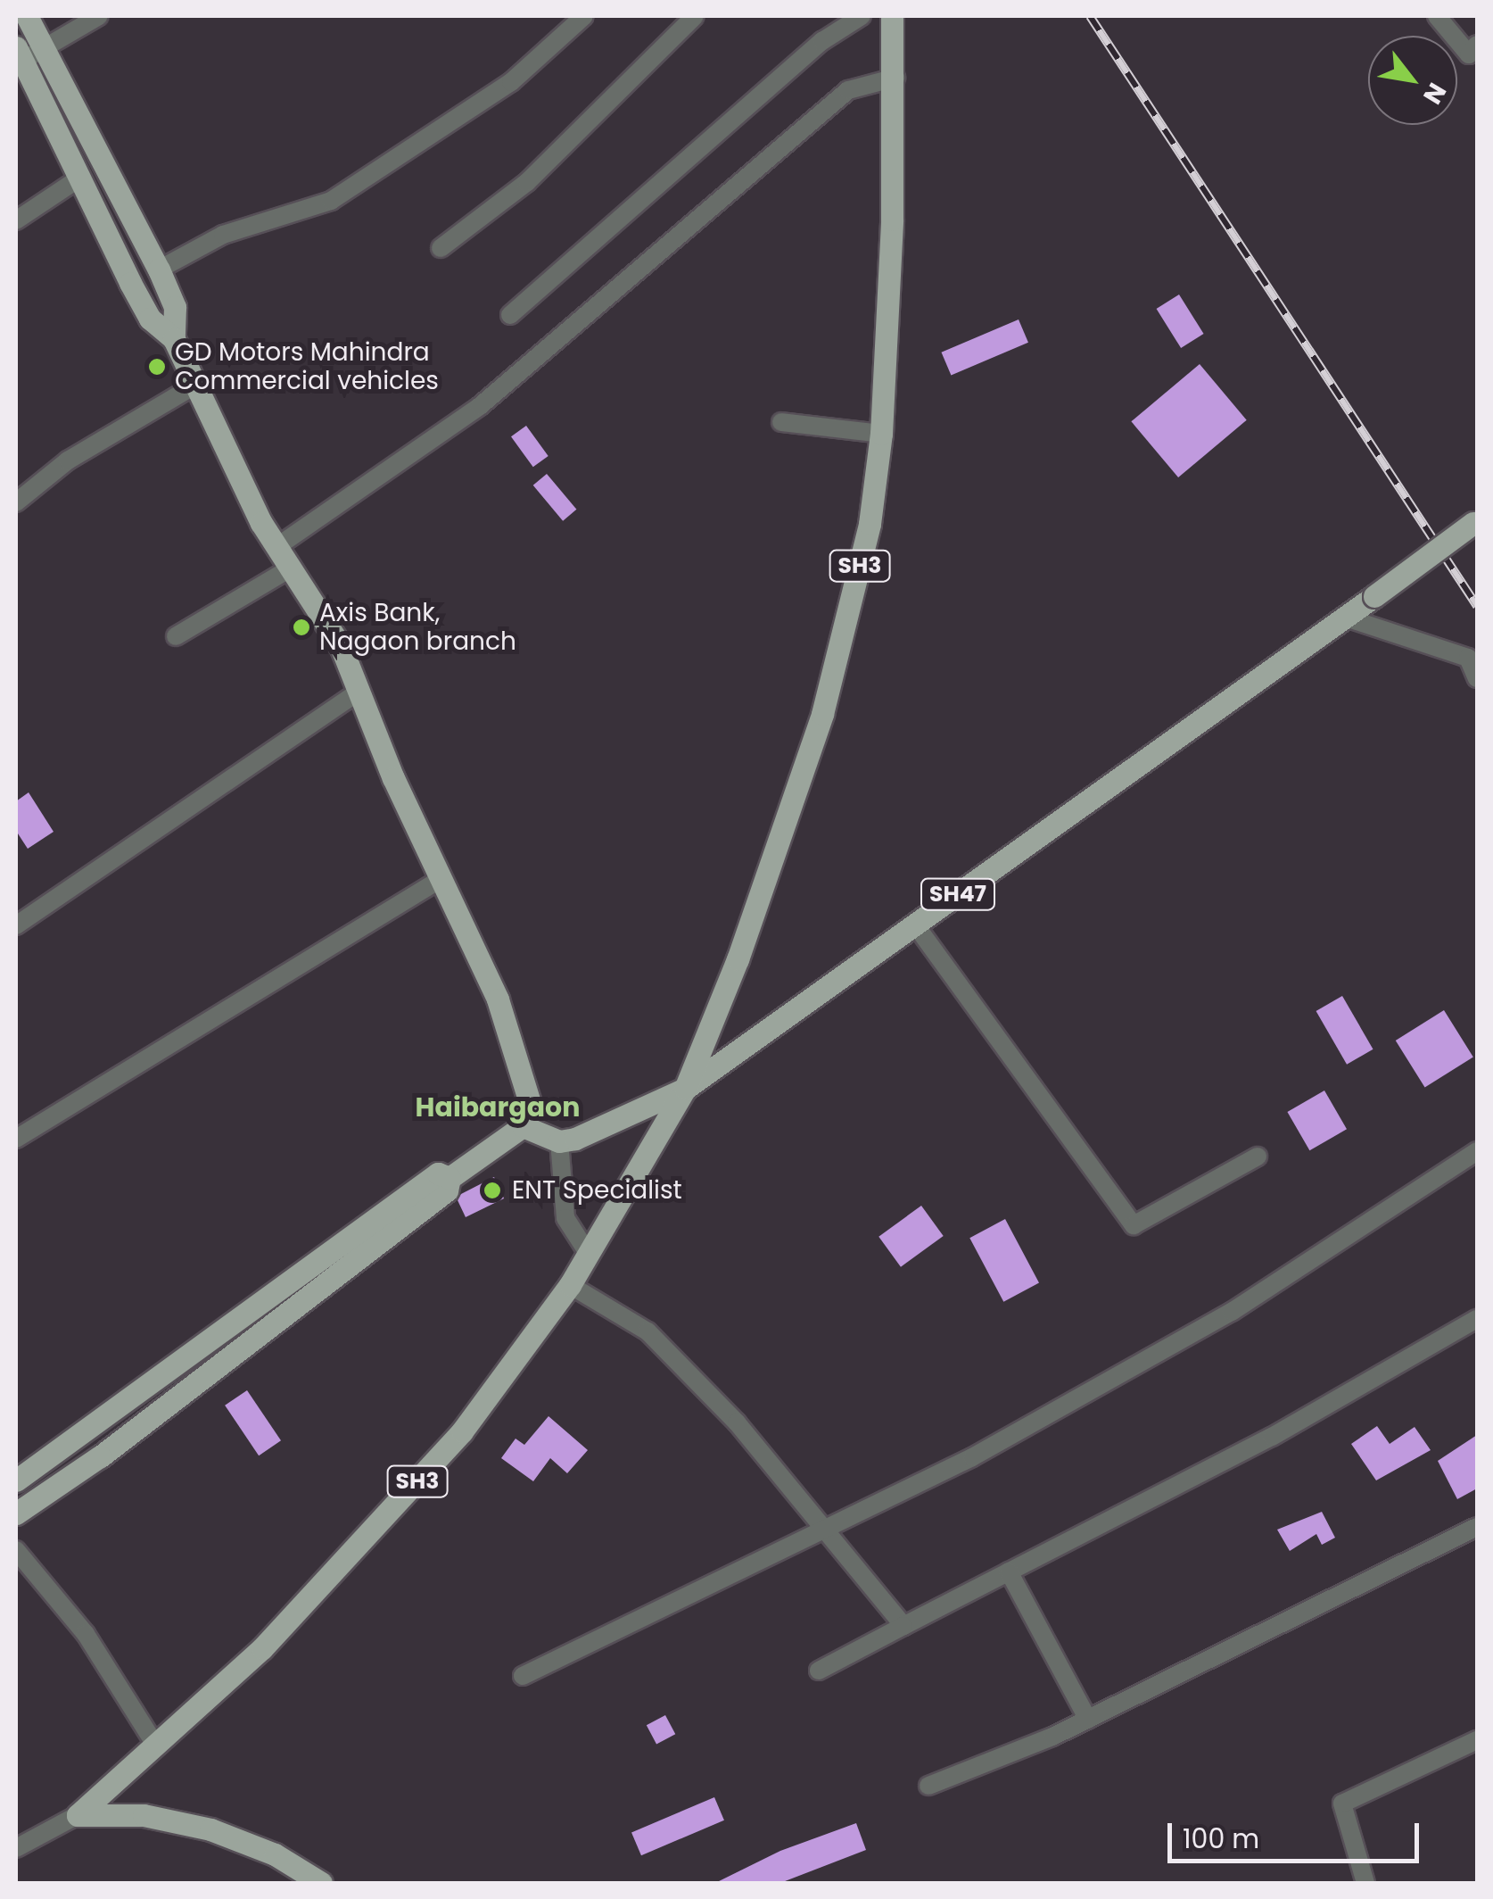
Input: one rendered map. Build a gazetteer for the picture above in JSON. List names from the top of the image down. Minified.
{"streets":{"main road":["SH3","SH47"]},"crossings":[["SH3","SH47"]],"districts":["Haibargaon"],"places":["GD Motors Mahindra Commercial vehicles","Axis Bank, Nagaon branch","ENT Specialist"],"scale_bar":"100 m","north":"bottom right"}
